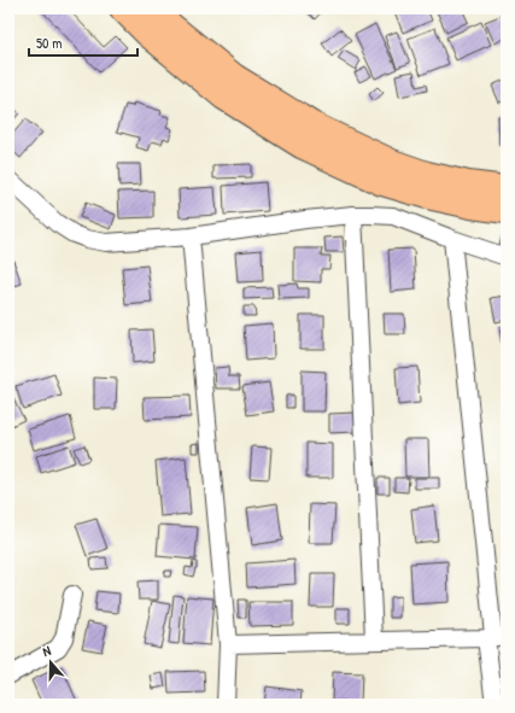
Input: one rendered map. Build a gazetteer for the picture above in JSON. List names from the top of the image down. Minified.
{"scale_bar":"50 m","north":"top"}
